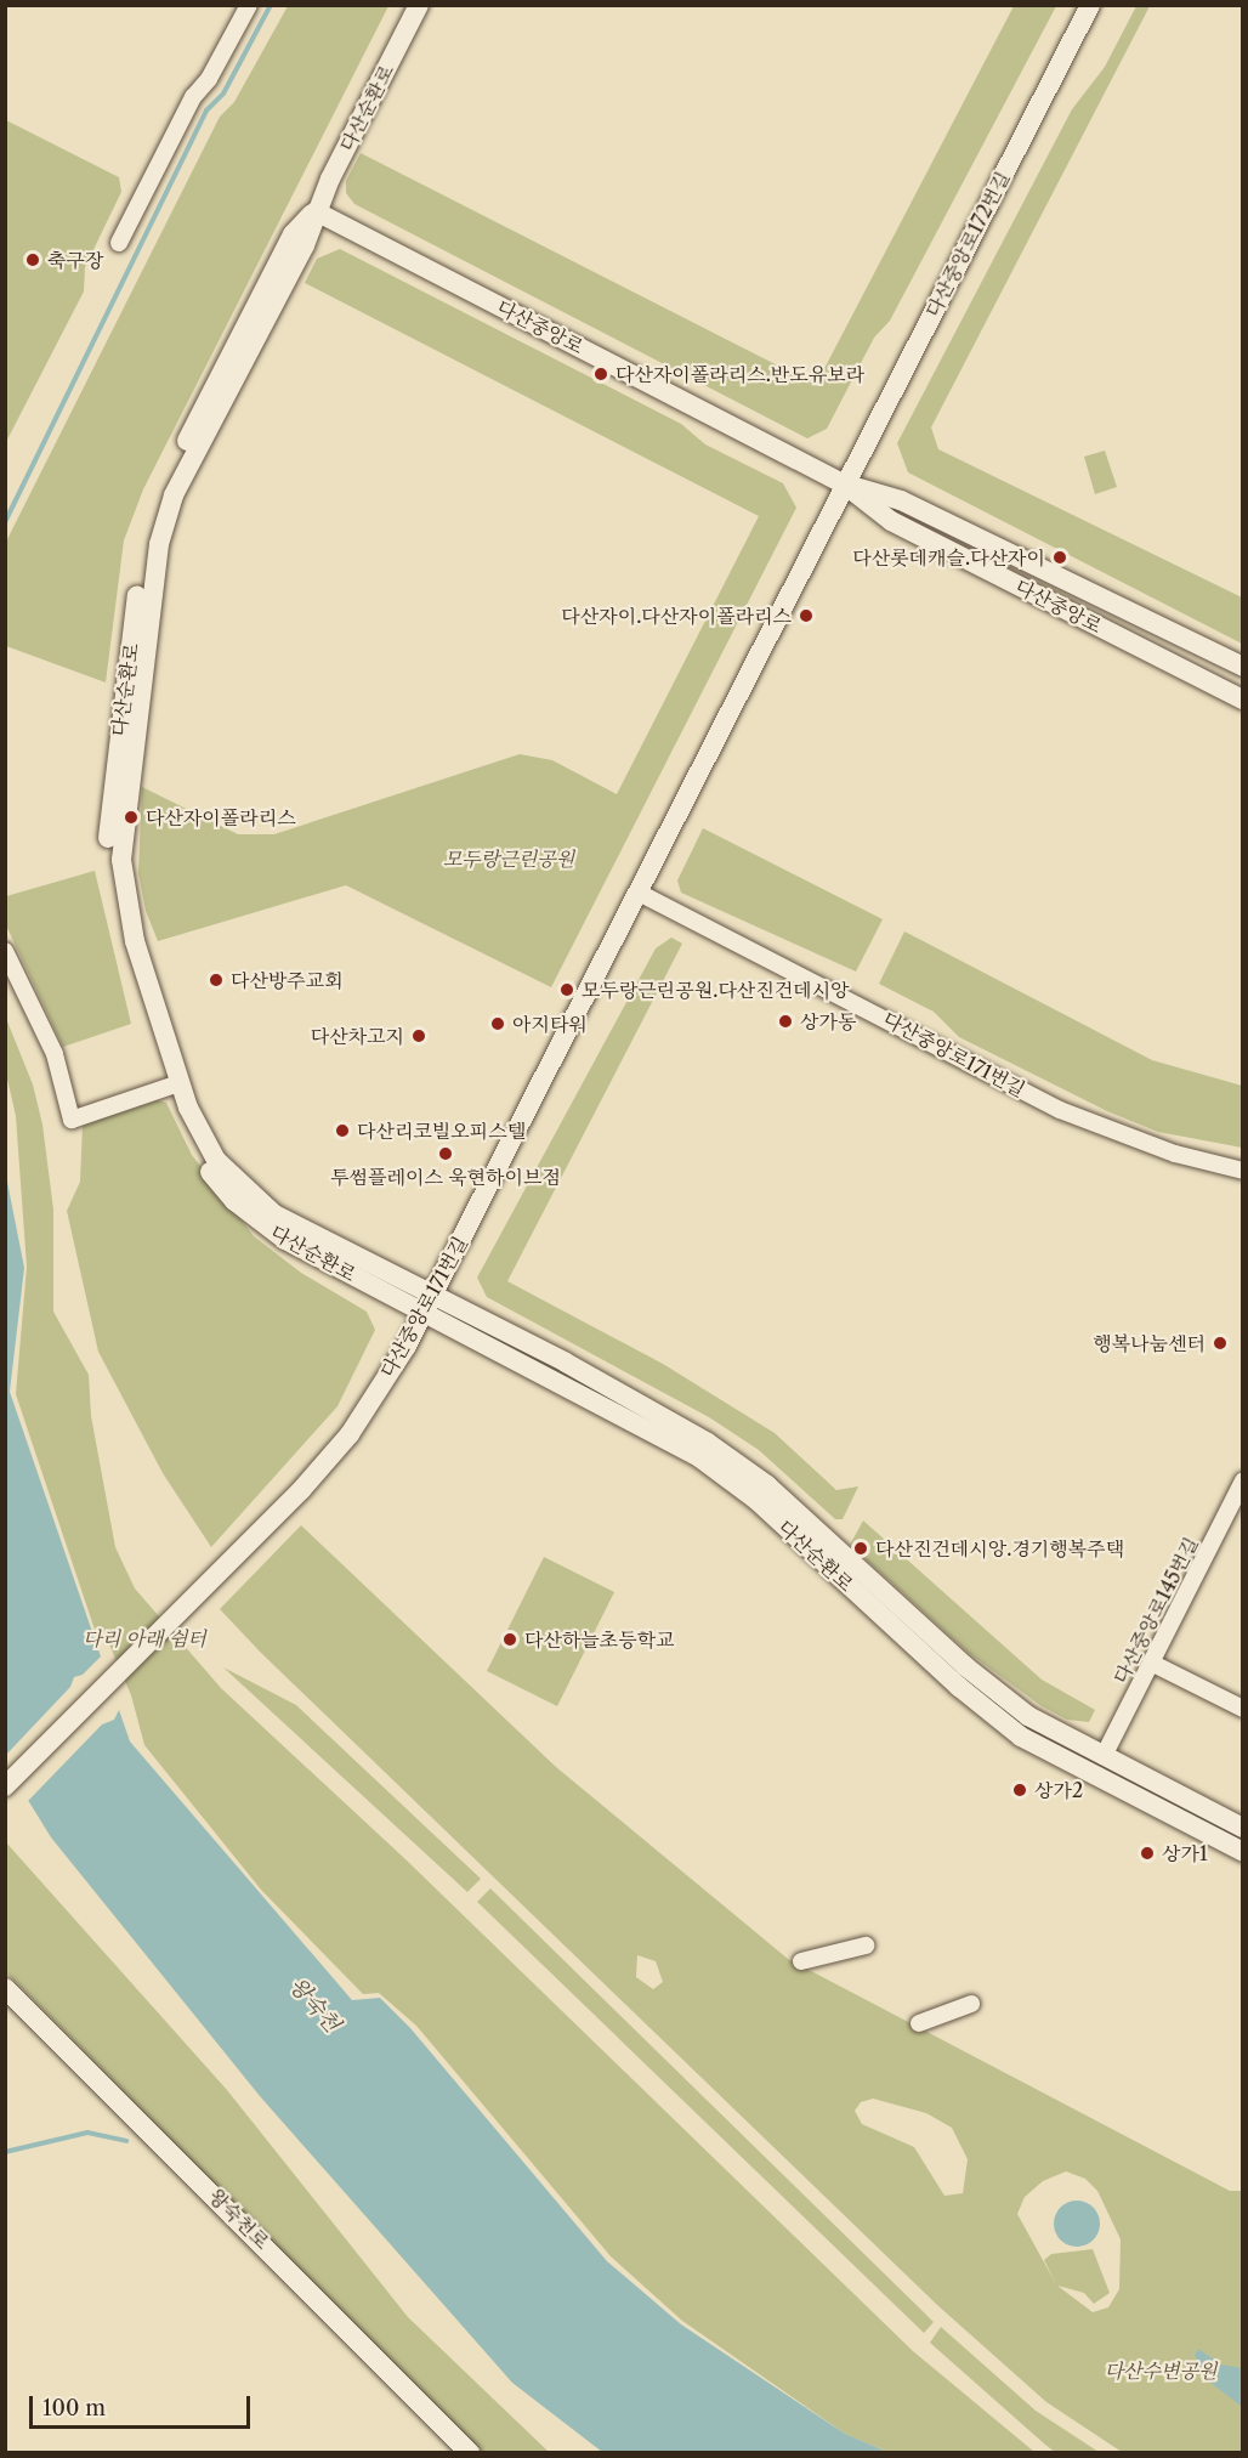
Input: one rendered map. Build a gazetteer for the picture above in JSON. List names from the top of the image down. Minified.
{"streets":{"street":["다산순환로","다산중앙로172번길","다산중앙로","다산중앙로171번길","다산중앙로145번길","왕숙천로"]},"crossings":[["다산순환로","다산중앙로"],["다산순환로","다산중앙로171번길"],["다산순환로","다산중앙로145번길"],["다산중앙로172번길","다산중앙로"],["다산중앙로172번길","다산중앙로171번길"],["다산중앙로","다산중앙로171번길"]],"water":["왕숙천"],"parks":["모두랑근린공원","다리 아래 쉼터","다산수변공원"],"places":["축구장","다산자이폴라리스.반도유보라","다산롯데캐슬.다산자이","다산자이.다산자이폴라리스","다산자이폴라리스","다산방주교회","모두랑근린공원.다산진건데시앙","상가동","아지타워","다산차고지","다산리코빌오피스텔","투썸플레이스 욱현하이브점","행복나눔센터","다산진건데시앙.경기행복주택","다산하늘초등학교","상가2","상가1"],"scale_bar":"100 m"}
